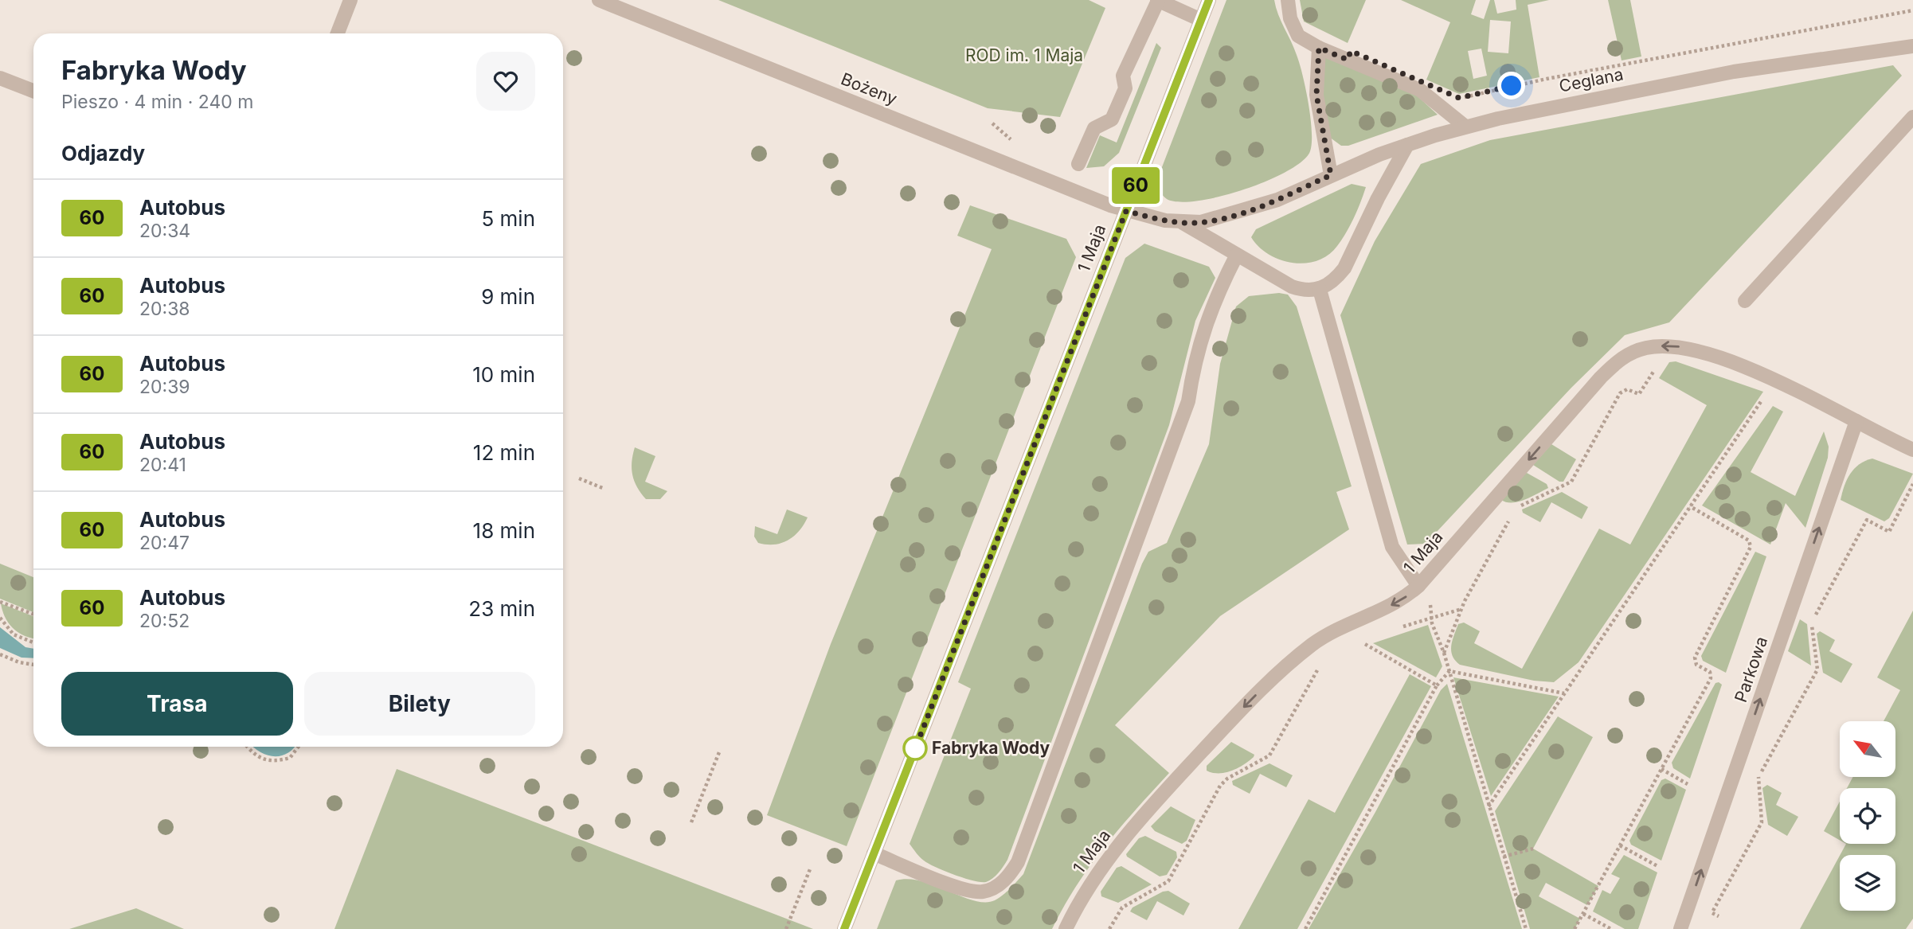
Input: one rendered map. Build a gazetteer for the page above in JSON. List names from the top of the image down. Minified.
{"streets":{"street":["Ceglana","Bożeny","1 Maja","Parkowa"]},"crossings":[["Ceglana","Bożeny"],["Ceglana","1 Maja"],["Bożeny","1 Maja"],["1 Maja","Parkowa"]],"one_way":["1 Maja","Parkowa"],"parks":["ROD im. 1 Maja"],"places":["Fabryka Wody"],"lines":["bus line 60"],"north":"top left","page":{"on_map":"60","heading":[["Fabryka Wody","Pieszo · 4 min · 240 m"],"Odjazdy"],"list":[{"mark":"60","name":"Autobus","note":"20:34","value":"5 min"},{"mark":"60","name":"Autobus","note":"20:38","value":"9 min"},{"mark":"60","name":"Autobus","note":"20:39","value":"10 min"},{"mark":"60","name":"Autobus","note":"20:41","value":"12 min"},{"mark":"60","name":"Autobus","note":"20:47","value":"18 min"},{"mark":"60","name":"Autobus","note":"20:52","value":"23 min"}],"buttons":["Trasa","Bilety"]}}
